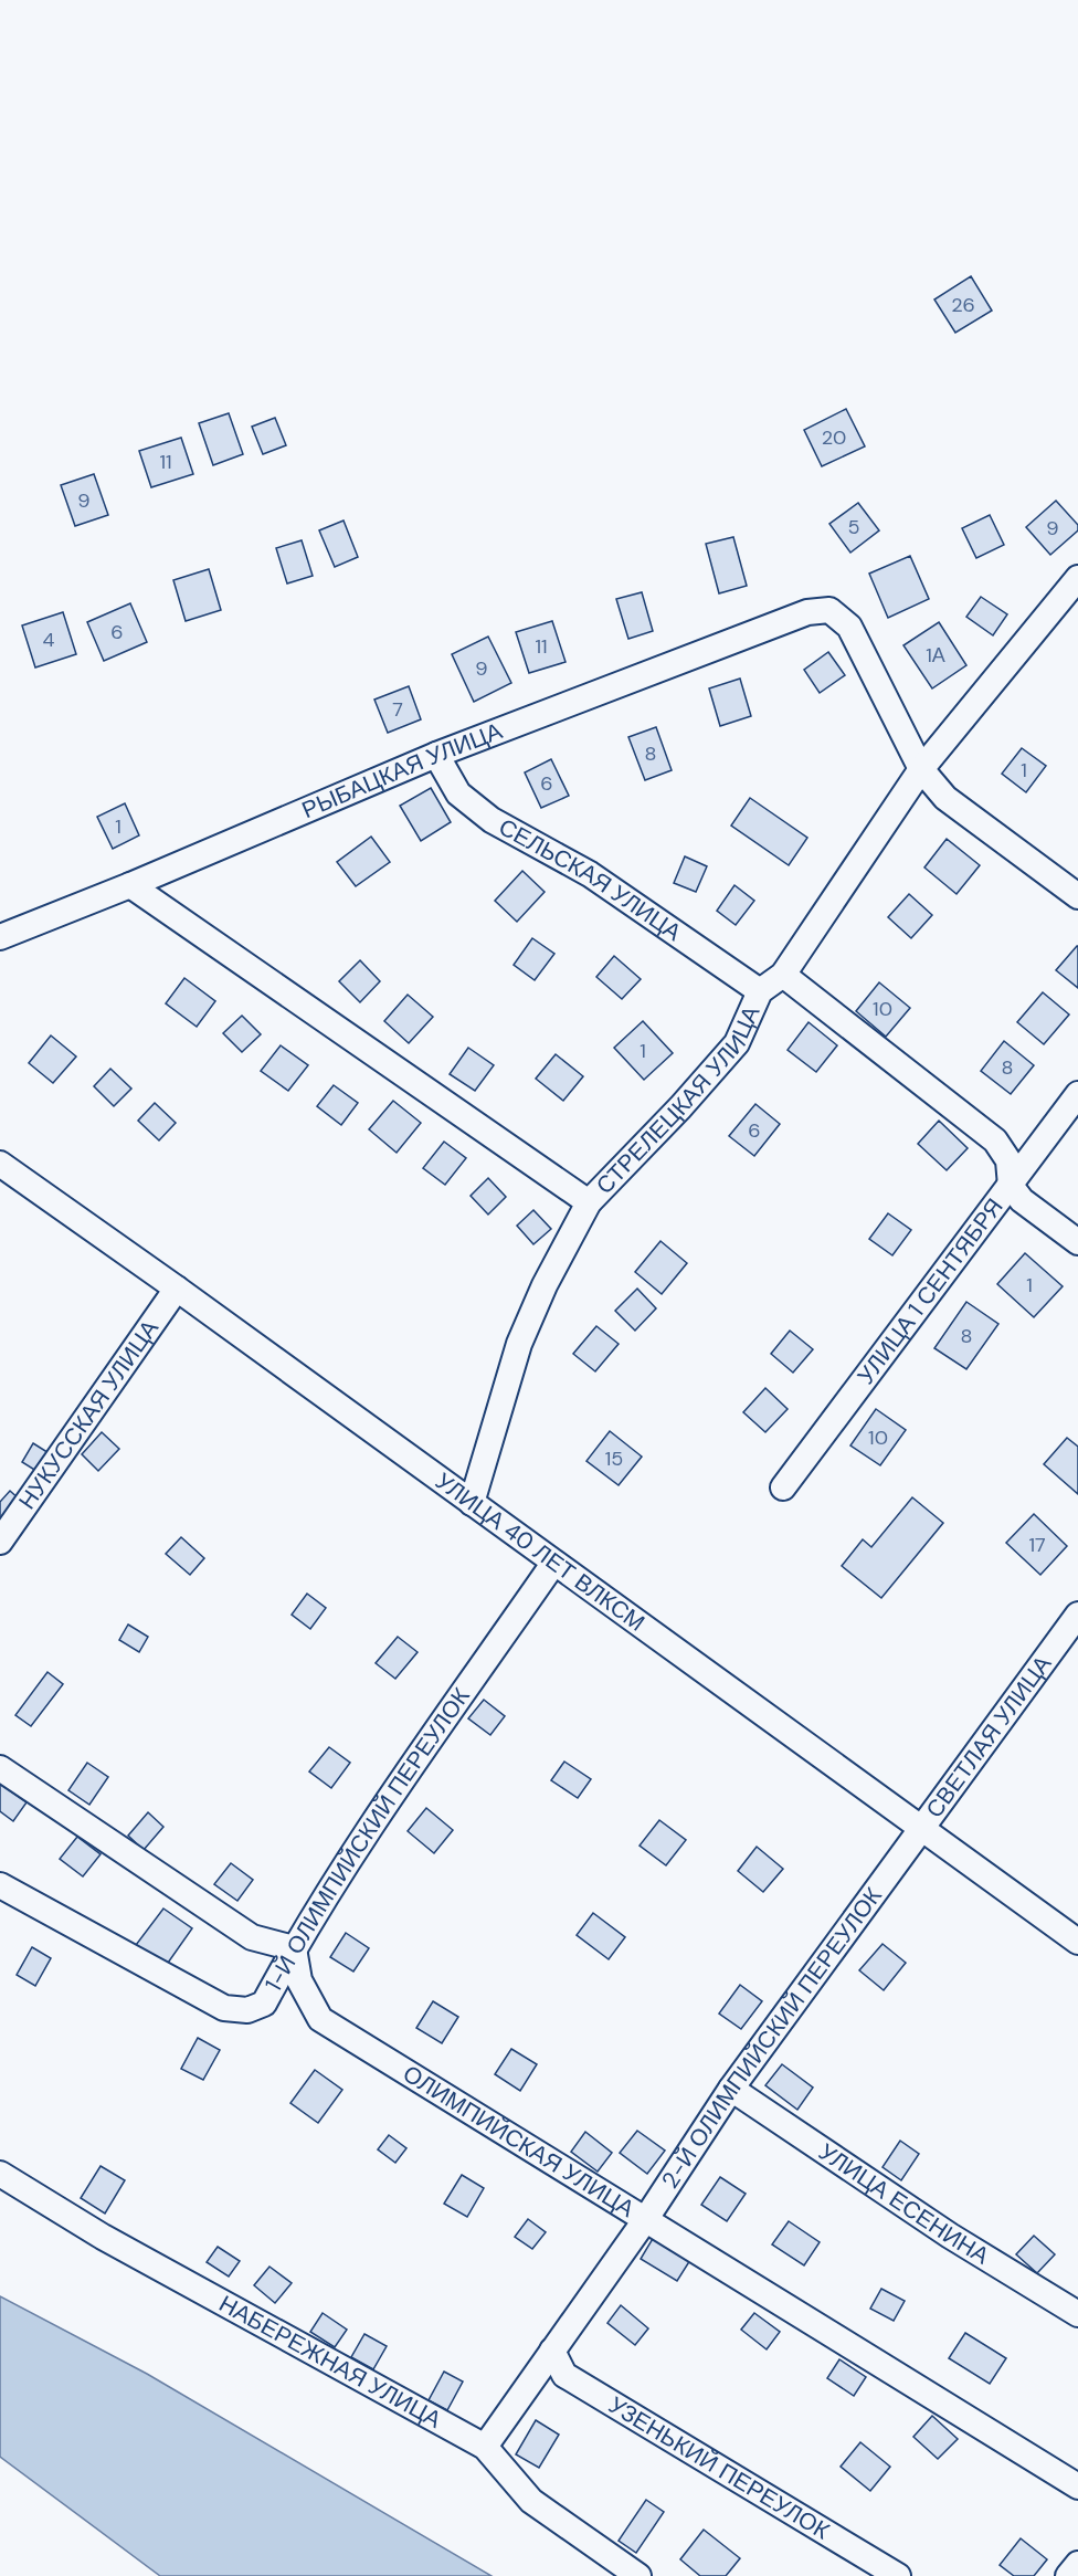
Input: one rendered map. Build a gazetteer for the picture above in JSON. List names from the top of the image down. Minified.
{"streets":{"street":["РЫБАЦКАЯ УЛИЦА","СЕЛЬСКАЯ УЛИЦА","СТРЕЛЕЦКАЯ УЛИЦА","УЛИЦА 1 СЕНТЯБРЯ","НУКУССКАЯ УЛИЦА","УЛИЦА 40 ЛЕТ ВЛКСМ","СВЕТЛАЯ УЛИЦА","1-Й ОЛИМПИЙСКИЙ ПЕРЕУЛОК","2-Й ОЛИМПИЙСКИЙ ПЕРЕУЛОК","ОЛИМПИЙСКАЯ УЛИЦА","УЛИЦА ЕСЕНИНА","НАБЕРЕЖНАЯ УЛИЦА","УЗЕНЬКИЙ ПЕРЕУЛОК"]},"crossings":[["РЫБАЦКАЯ УЛИЦА","СЕЛЬСКАЯ УЛИЦА"],["РЫБАЦКАЯ УЛИЦА","СТРЕЛЕЦКАЯ УЛИЦА"],["СЕЛЬСКАЯ УЛИЦА","СТРЕЛЕЦКАЯ УЛИЦА"],["СТРЕЛЕЦКАЯ УЛИЦА","УЛИЦА 40 ЛЕТ ВЛКСМ"],["НУКУССКАЯ УЛИЦА","УЛИЦА 40 ЛЕТ ВЛКСМ"],["УЛИЦА 40 ЛЕТ ВЛКСМ","СВЕТЛАЯ УЛИЦА"],["УЛИЦА 40 ЛЕТ ВЛКСМ","1-Й ОЛИМПИЙСКИЙ ПЕРЕУЛОК"],["УЛИЦА 40 ЛЕТ ВЛКСМ","2-Й ОЛИМПИЙСКИЙ ПЕРЕУЛОК"],["СВЕТЛАЯ УЛИЦА","2-Й ОЛИМПИЙСКИЙ ПЕРЕУЛОК"],["1-Й ОЛИМПИЙСКИЙ ПЕРЕУЛОК","ОЛИМПИЙСКАЯ УЛИЦА"],["2-Й ОЛИМПИЙСКИЙ ПЕРЕУЛОК","ОЛИМПИЙСКАЯ УЛИЦА"],["2-Й ОЛИМПИЙСКИЙ ПЕРЕУЛОК","УЛИЦА ЕСЕНИНА"],["2-Й ОЛИМПИЙСКИЙ ПЕРЕУЛОК","НАБЕРЕЖНАЯ УЛИЦА"],["2-Й ОЛИМПИЙСКИЙ ПЕРЕУЛОК","УЗЕНЬКИЙ ПЕРЕУЛОК"]],"house_numbers":["26","20","11","9","5","9","6","4","11","1А","9","7","8","1","6","1","10","1","8","6","1","8","10","15","17"]}
